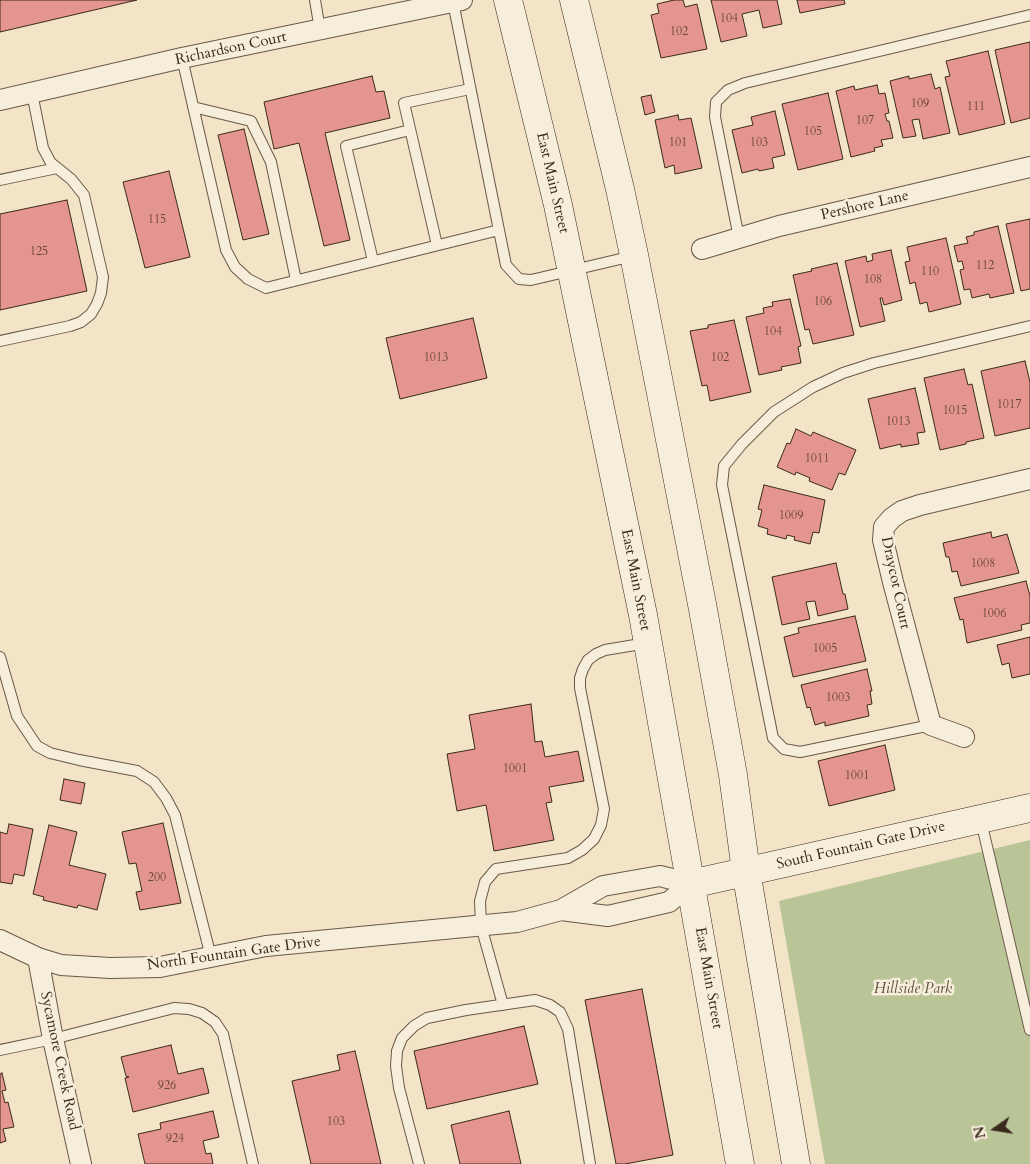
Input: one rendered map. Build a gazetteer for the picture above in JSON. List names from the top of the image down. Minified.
{"streets":{"main road":["East Main Street","South Fountain Gate Drive"],"street":["Richardson Court","Pershore Lane","Draycot Court","North Fountain Gate Drive","Sycamore Creek Road"]},"crossings":[["East Main Street","South Fountain Gate Drive"],["East Main Street","North Fountain Gate Drive"],["South Fountain Gate Drive","North Fountain Gate Drive"],["North Fountain Gate Drive","Sycamore Creek Road"]],"parks":["Hillside Park"],"house_numbers":["104","102","109","111","107","105","101","103","115","125","112","110","108","106","104","1013","102","1017","1015","1013","1011","1009","1008","1006","1005","1003","1001","1001","200","926","103","924"],"north":"left"}
